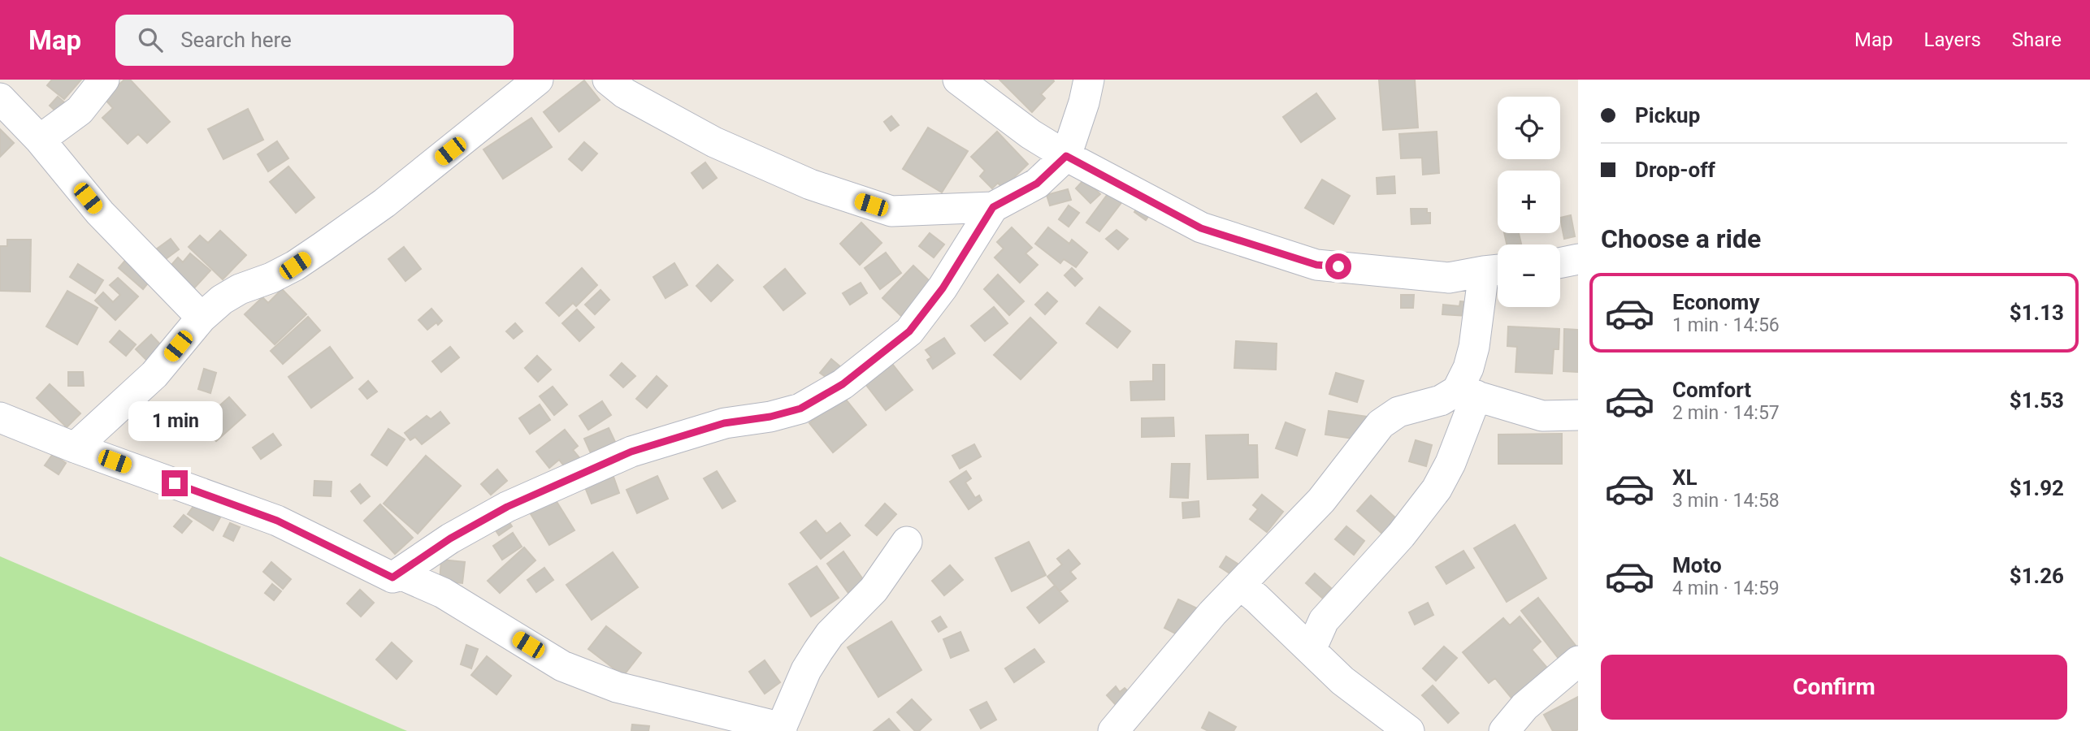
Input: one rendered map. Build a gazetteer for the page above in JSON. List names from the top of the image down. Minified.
{"page":{"header":"Map","search":"Search here","nav":["Map","Layers","Share"],"banner":["Pickup","Drop-off"],"map_buttons":["+","−"],"heading":"Choose a ride","list":[{"name":"Economy","note":"1 min · 14:56","value":"$1.13"},{"name":"Comfort","note":"2 min · 14:57","value":"$1.53"},{"name":"XL","note":"3 min · 14:58","value":"$1.92"},{"name":"Moto","note":"4 min · 14:59","value":"$1.26"}],"bubble":"1 min","buttons":"Confirm"}}
